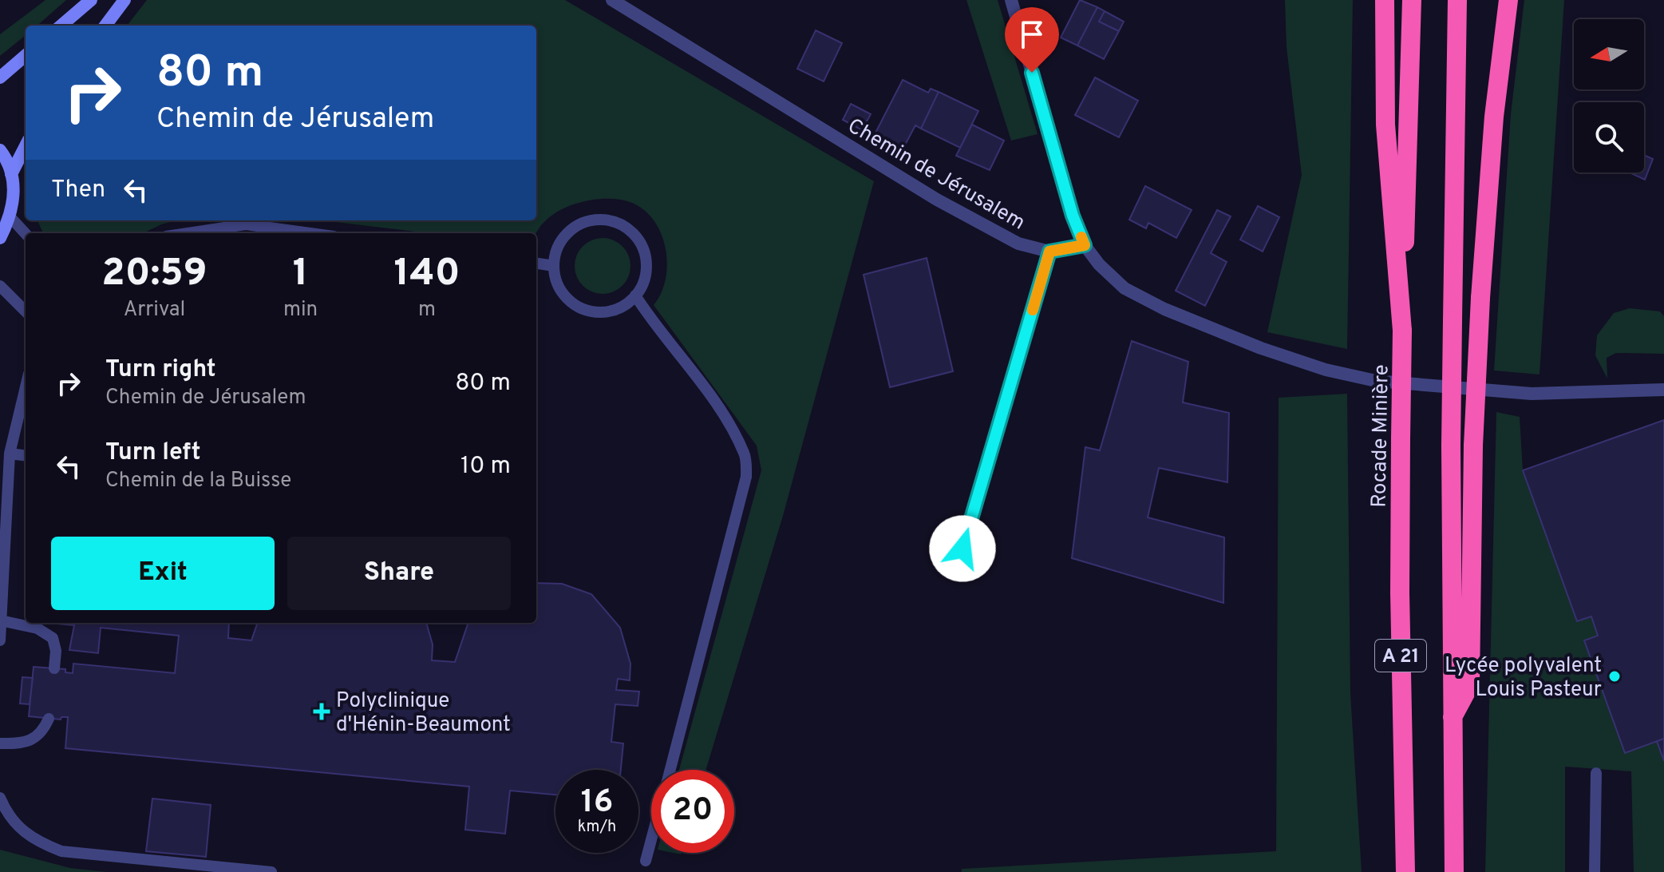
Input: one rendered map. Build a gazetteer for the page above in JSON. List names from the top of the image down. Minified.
{"streets":{"highway":["Rocade Minière","A 21"],"street":["Chemin de Jérusalem"]},"places":{"other":["Lycée polyvalent Louis Pasteur"],"health":["Polyclinique d'Hénin-Beaumont"]},"north":"left","page":{"turn":["80 m","Chemin de Jérusalem"],"then":"Then","eta":["20:59","Arrival","1","min","140","m"],"list":[{"name":"Turn right","note":"Chemin de Jérusalem","value":"80 m"},{"name":"Turn left","note":"Chemin de la Buisse","value":"10 m"}],"buttons":["Exit","Share"],"speed":"16 km/h","limit":"20"}}
